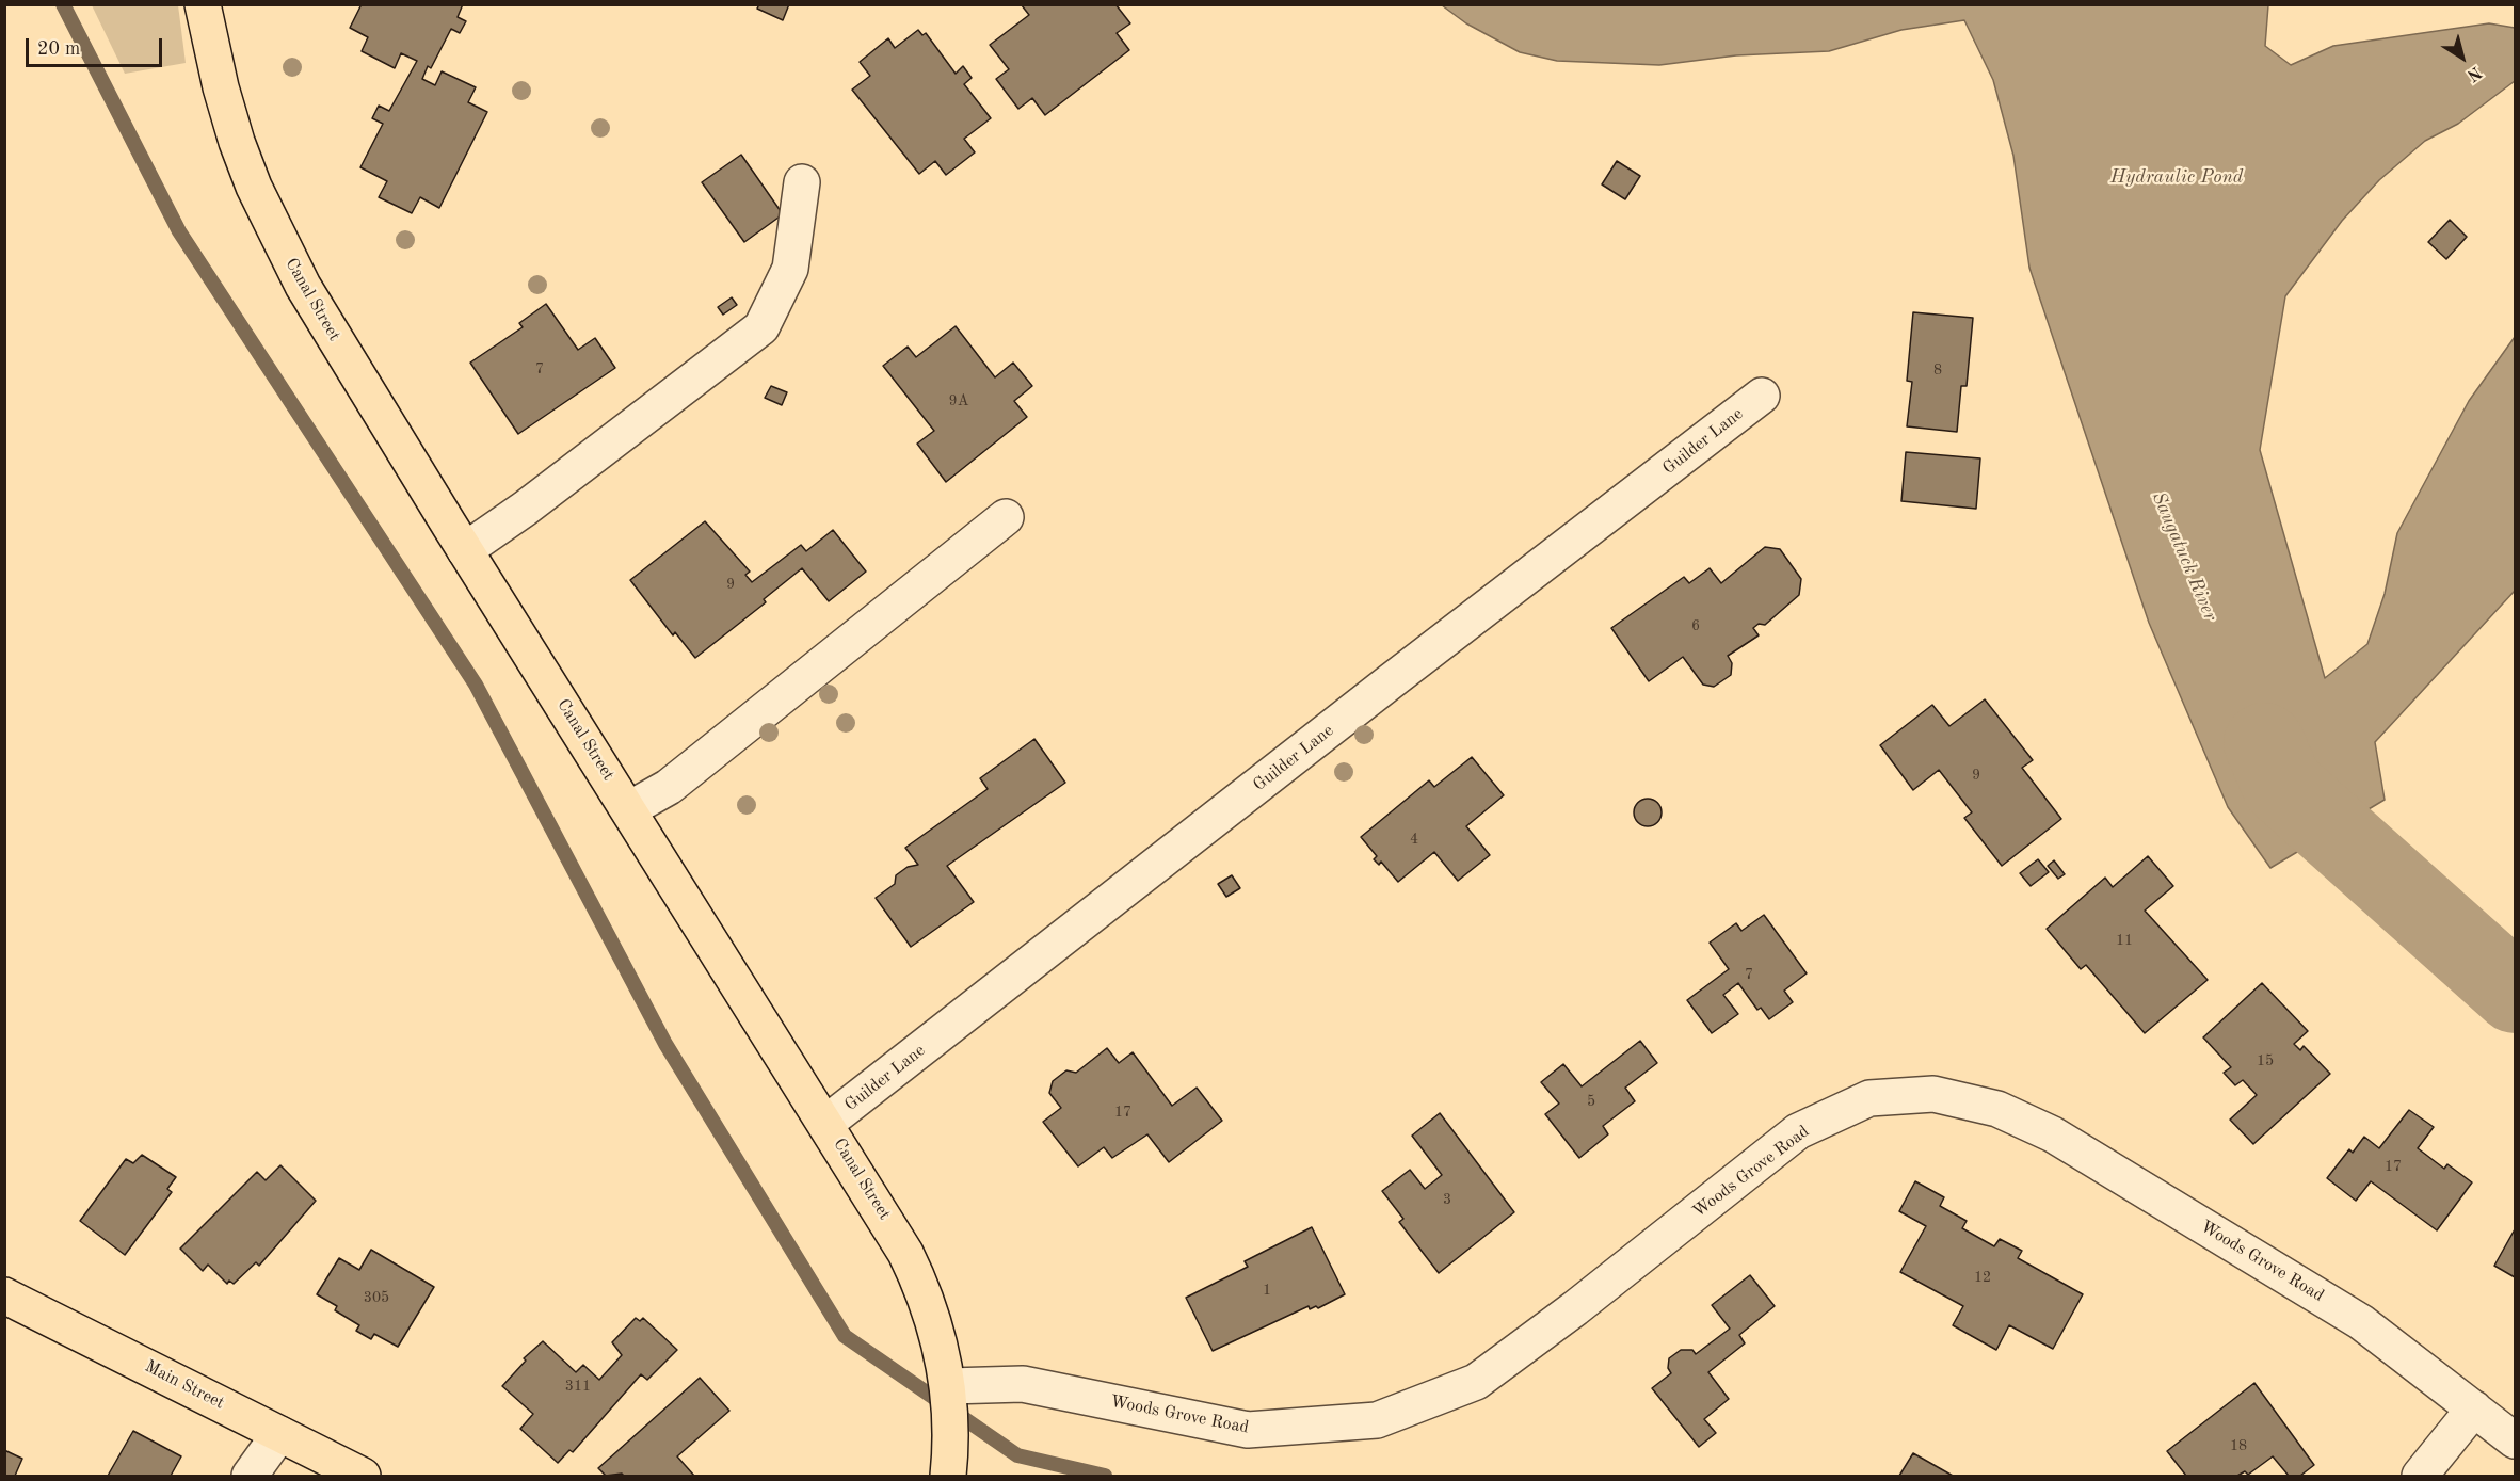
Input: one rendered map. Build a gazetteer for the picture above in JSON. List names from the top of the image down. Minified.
{"streets":{"main road":["Canal Street","Main Street"],"street":["Guilder Lane","Woods Grove Road"]},"crossings":[["Canal Street","Guilder Lane"],["Canal Street","Woods Grove Road"]],"water":["Hydraulic Pond","Saugatuck River"],"house_numbers":["7","8","9A","9","6","9","4","11","7","15","5","17","17","3","12","1","305","311","18"],"scale_bar":"20 m","north":"bottom right"}
